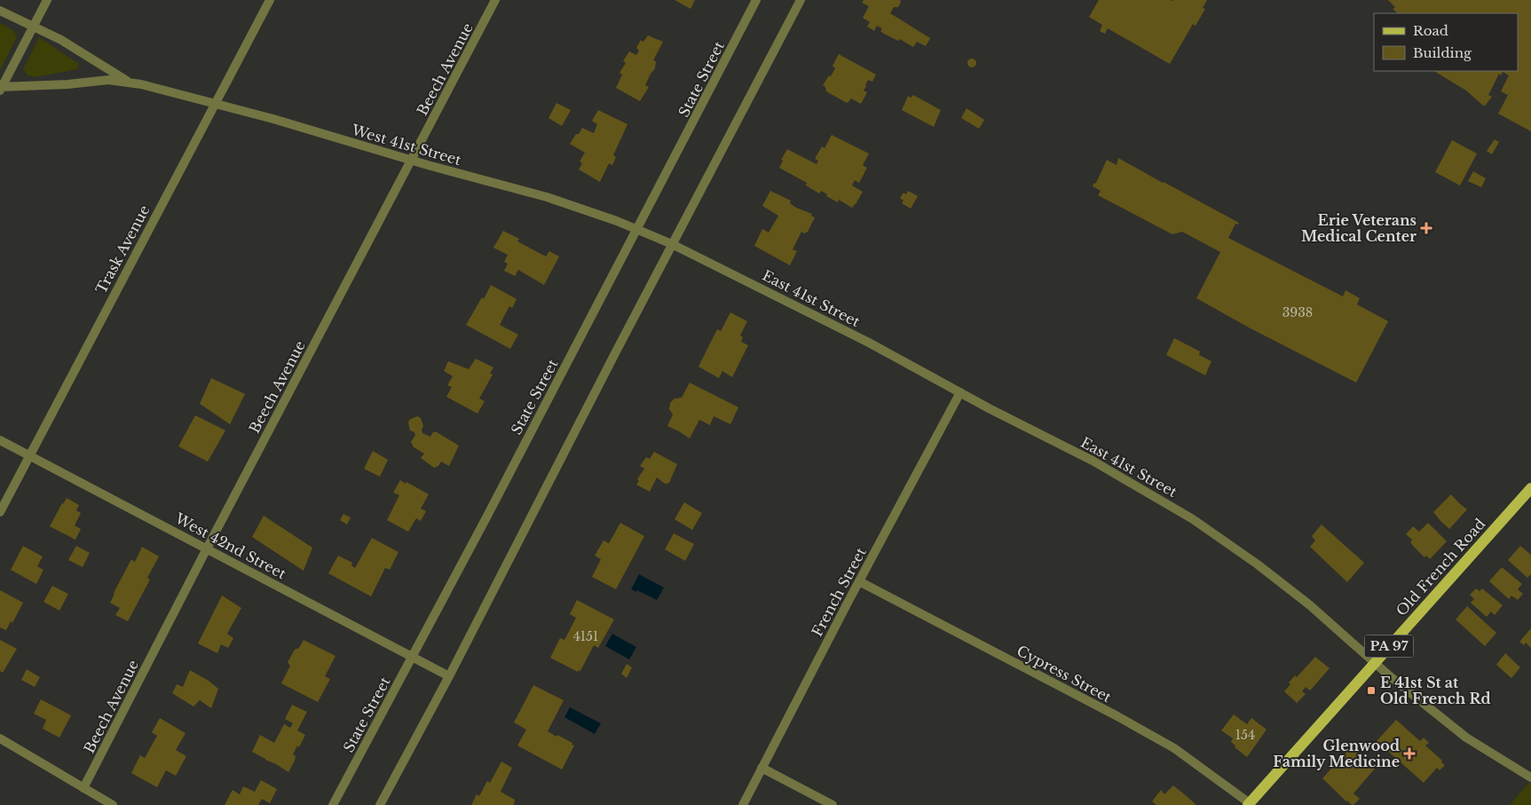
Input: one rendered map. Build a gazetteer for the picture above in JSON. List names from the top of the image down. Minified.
{"streets":{"main road":["Old French Road","PA 97"],"street":["Beech Avenue","State Street","West 41st Street","Trask Avenue","East 41st Street","West 42nd Street","French Street","Cypress Street"]},"crossings":[["Beech Avenue","West 41st Street"],["Beech Avenue","West 42nd Street"],["State Street","West 41st Street"],["State Street","West 42nd Street"],["West 41st Street","Trask Avenue"],["West 41st Street","East 41st Street"],["Trask Avenue","West 42nd Street"],["East 41st Street","Old French Road"],["East 41st Street","French Street"],["Old French Road","Cypress Street"],["French Street","Cypress Street"]],"places":{"health":["Erie Veterans Medical Center","Glenwood Family Medicine"],"transit":["E 41st St at Old French Rd"]},"house_numbers":["3938","4151","154"],"legend":["Road","Building"]}
